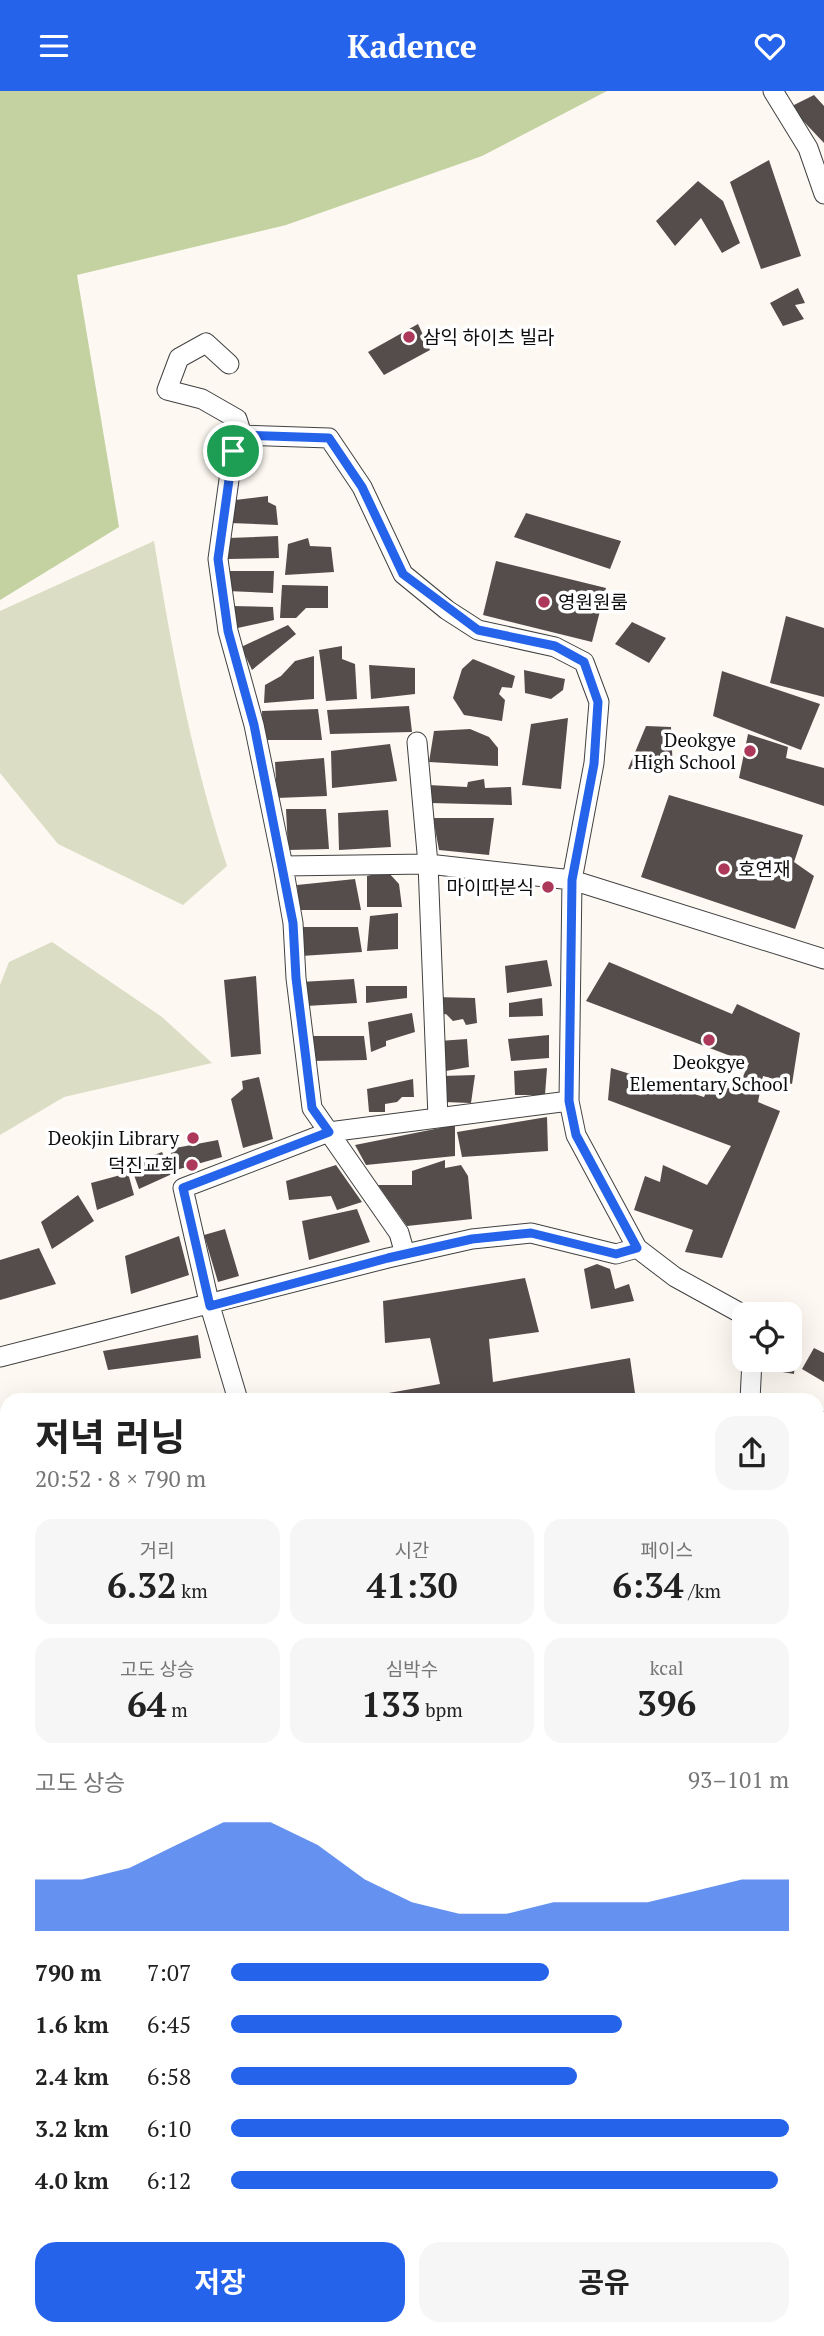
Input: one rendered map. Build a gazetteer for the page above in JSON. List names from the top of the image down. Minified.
{"places":["삼익 하이츠 빌라","영원원룸","Deokgye High School","호연재","마이따분식","Deokgye Elementary School","Deokjin Library","덕진교회"],"page":{"header":"Kadence","heading":["저녁 러닝","20:52 · 8 × 790 m"],"stats":[["거리","6.32 km"],["시간","41:30"],["페이스","6:34 /km"],["고도 상승","64 m"],["심박수","133 bpm"],["kcal","396"]],"chart":["고도 상승","93–101 m"],"list":[{"name":"790 m","note":"7:07"},{"name":"1.6 km","note":"6:45"},{"name":"2.4 km","note":"6:58"},{"name":"3.2 km","note":"6:10"},{"name":"4.0 km","note":"6:12"}],"buttons":["저장","공유"]}}
